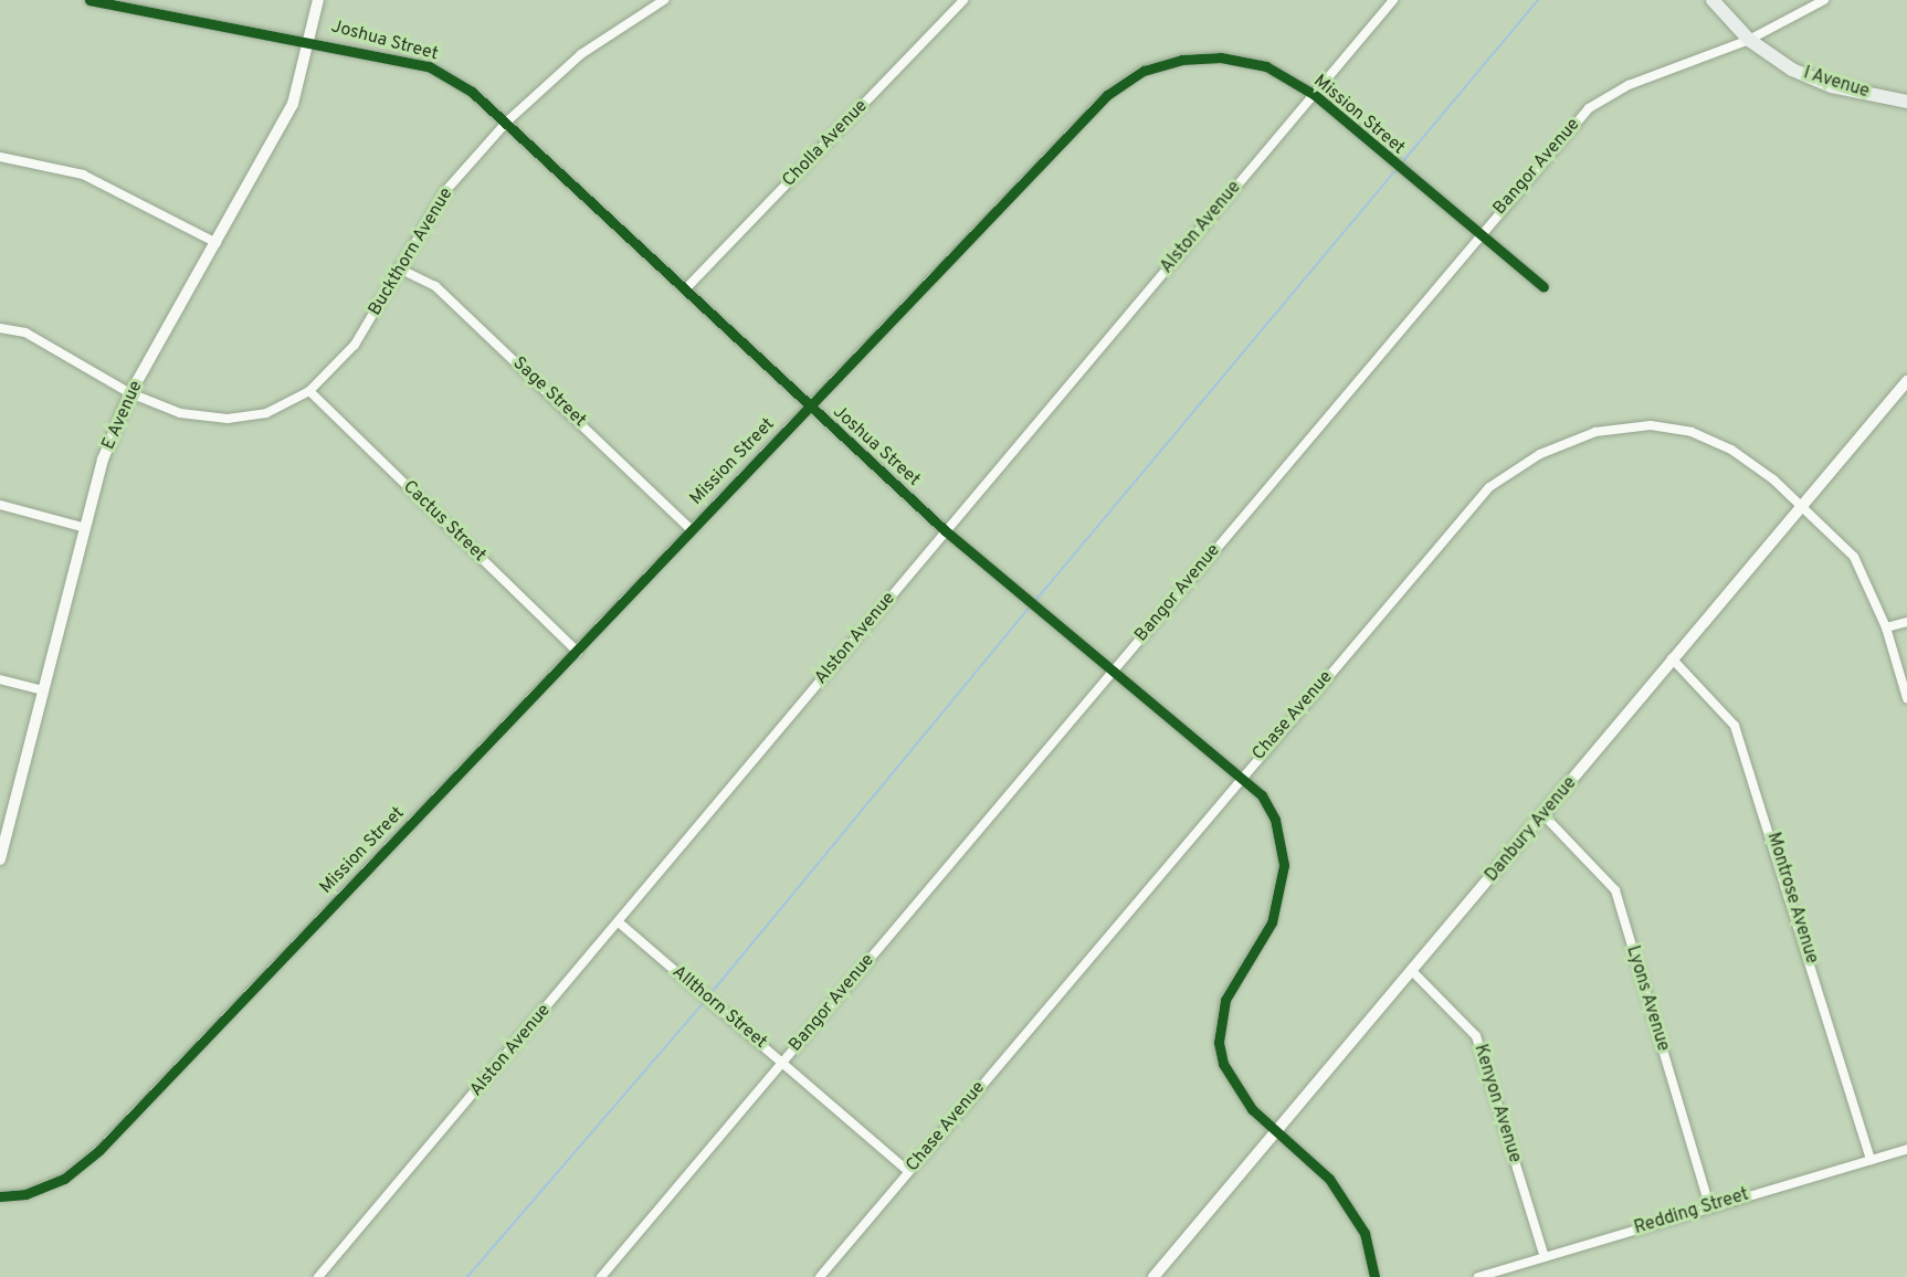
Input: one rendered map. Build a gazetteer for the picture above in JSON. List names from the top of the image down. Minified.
{"streets":{"main road":["I Avenue"],"street":["Joshua Street","Mission Street","Cholla Avenue","Bangor Avenue","Alston Avenue","Buckthorn Avenue","Sage Street","E Avenue","Cactus Street","Chase Avenue","Danbury Avenue","Montrose Avenue","Lyons Avenue","Allthorn Street","Kenyon Avenue","Redding Street"]},"crossings":[["Joshua Street","Mission Street"],["Joshua Street","Cholla Avenue"],["Joshua Street","Bangor Avenue"],["Joshua Street","Alston Avenue"],["Joshua Street","Buckthorn Avenue"],["Joshua Street","E Avenue"],["Joshua Street","Chase Avenue"],["Joshua Street","Danbury Avenue"],["I Avenue","Bangor Avenue"],["Mission Street","Bangor Avenue"],["Mission Street","Alston Avenue"],["Mission Street","Sage Street"],["Mission Street","Cactus Street"],["Bangor Avenue","Allthorn Street"],["Alston Avenue","Allthorn Street"],["Buckthorn Avenue","Sage Street"],["Buckthorn Avenue","E Avenue"],["Buckthorn Avenue","Cactus Street"],["Chase Avenue","Danbury Avenue"],["Chase Avenue","Allthorn Street"],["Danbury Avenue","Montrose Avenue"],["Danbury Avenue","Lyons Avenue"],["Danbury Avenue","Kenyon Avenue"],["Montrose Avenue","Redding Street"],["Lyons Avenue","Redding Street"],["Kenyon Avenue","Redding Street"]]}
